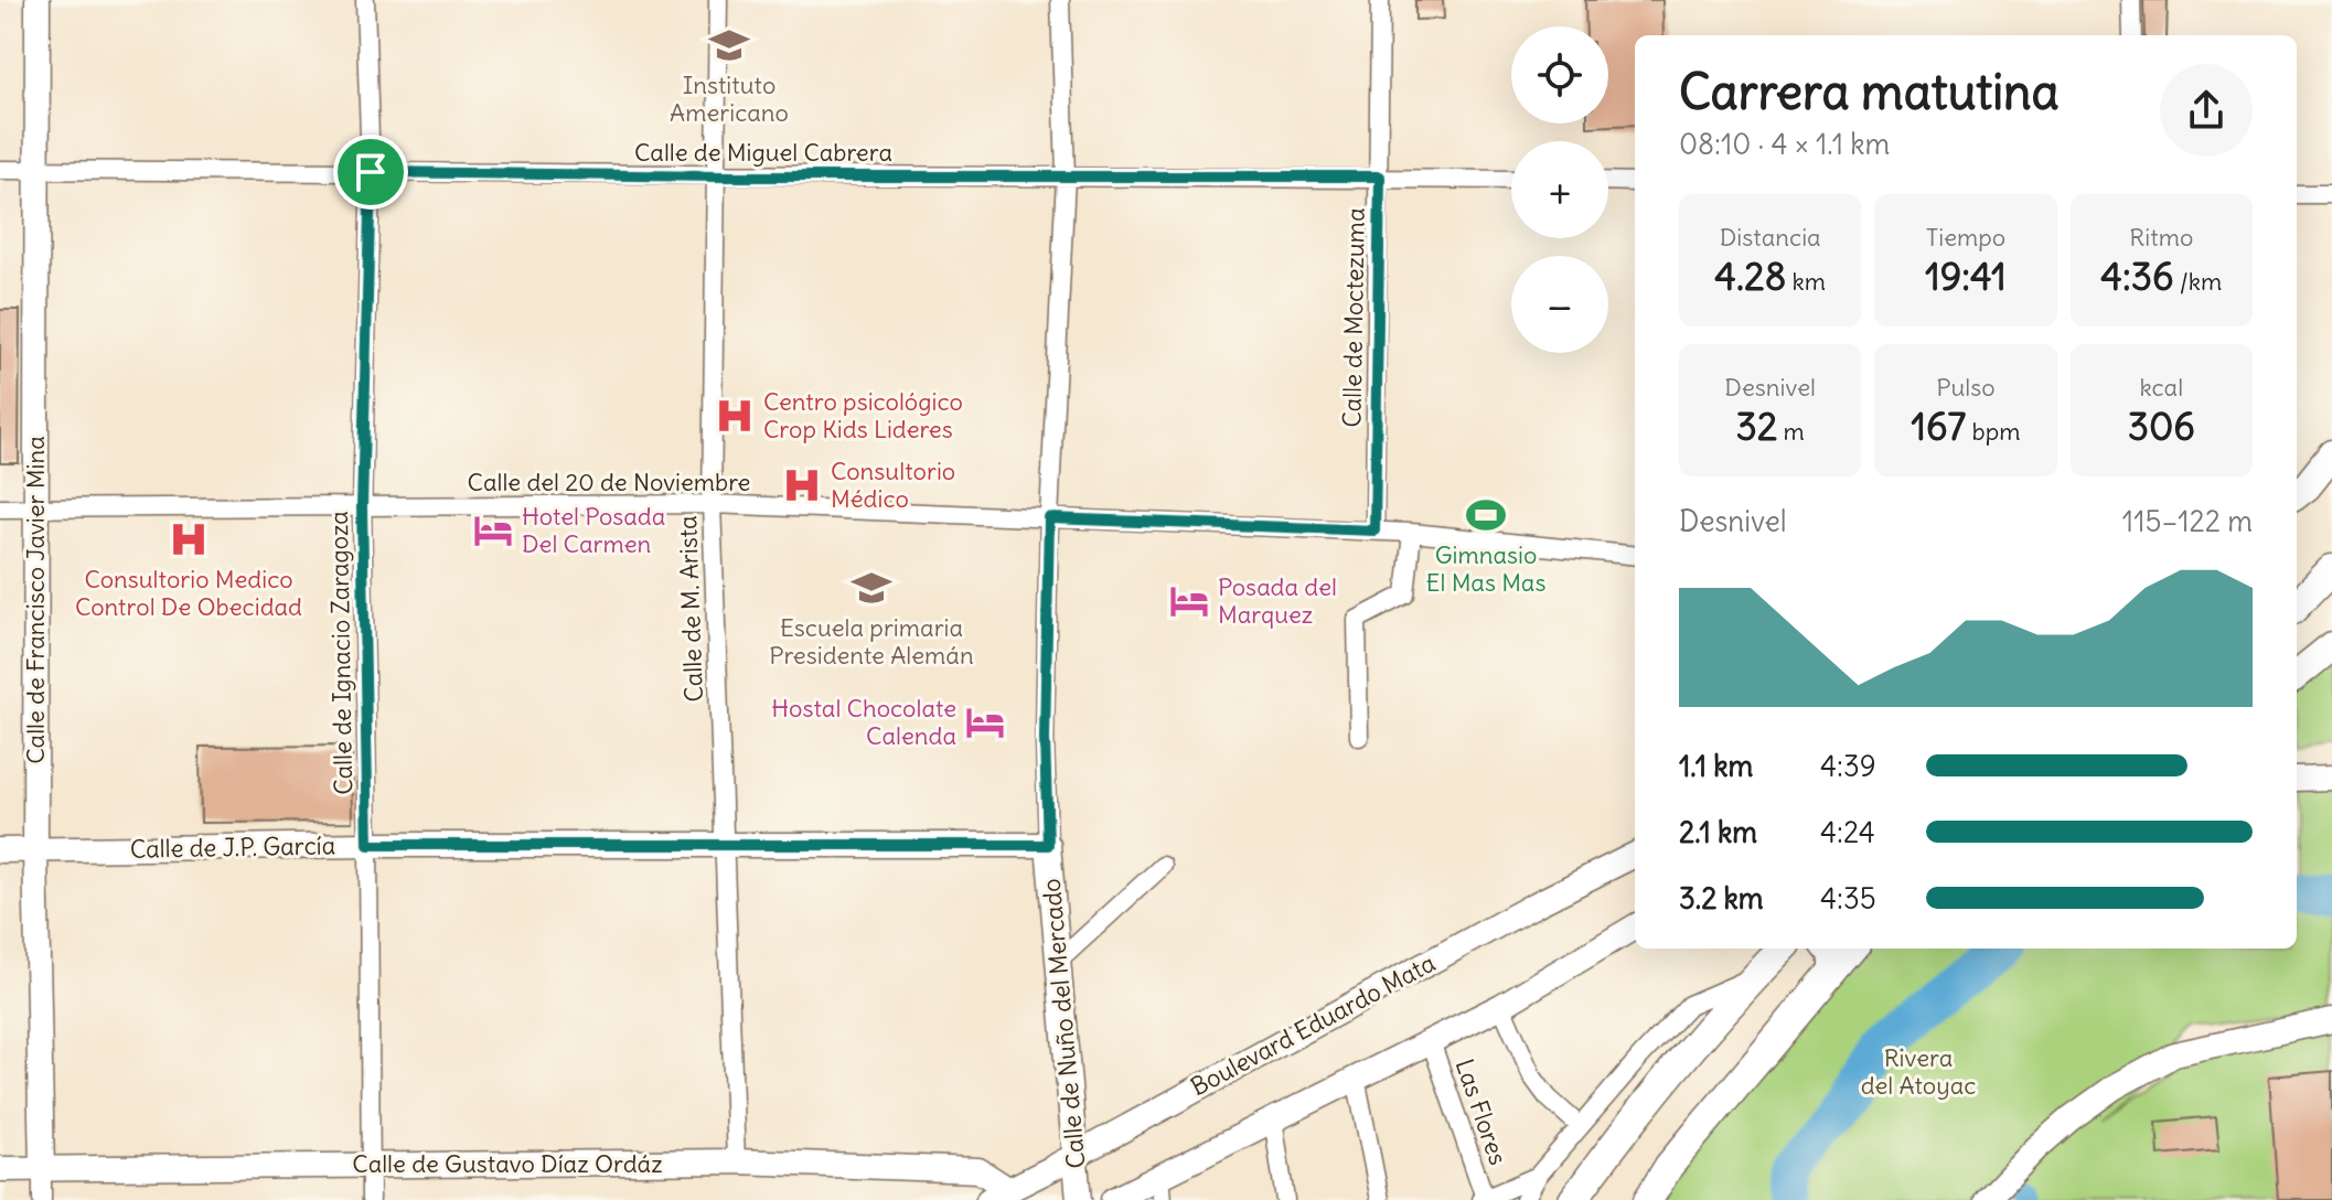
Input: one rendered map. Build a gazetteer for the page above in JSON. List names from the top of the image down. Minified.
{"streets":{"street":["Calle de Miguel Cabrera","Calle de Moctezuma","Calle del 20 de Noviembre","Calle de Francisco Javier Mina","Calle de M. Arista","Calle de Ignacio Zaragoza","Calle de J.P. García","Calle de Nuño del Mercado","Boulevard Eduardo Mata","Las Flores","Calle de Gustavo Díaz Ordáz"]},"crossings":[["Calle de Miguel Cabrera","Calle de Moctezuma"],["Calle de Miguel Cabrera","Calle de Francisco Javier Mina"],["Calle de Miguel Cabrera","Calle de M. Arista"],["Calle de Miguel Cabrera","Calle de Ignacio Zaragoza"],["Calle de Miguel Cabrera","Calle de Nuño del Mercado"],["Calle de Moctezuma","Calle del 20 de Noviembre"],["Calle del 20 de Noviembre","Calle de Francisco Javier Mina"],["Calle del 20 de Noviembre","Calle de M. Arista"],["Calle del 20 de Noviembre","Calle de Ignacio Zaragoza"],["Calle del 20 de Noviembre","Calle de Nuño del Mercado"],["Calle de Francisco Javier Mina","Calle de J.P. García"],["Calle de Francisco Javier Mina","Calle de Gustavo Díaz Ordáz"],["Calle de M. Arista","Calle de J.P. García"],["Calle de M. Arista","Calle de Gustavo Díaz Ordáz"],["Calle de Ignacio Zaragoza","Calle de J.P. García"],["Calle de Ignacio Zaragoza","Calle de Gustavo Díaz Ordáz"],["Calle de J.P. García","Calle de Nuño del Mercado"],["Calle de Nuño del Mercado","Boulevard Eduardo Mata"],["Boulevard Eduardo Mata","Calle de Gustavo Díaz Ordáz"]],"parks":["Rivera del Atoyac"],"places":{"school or university":["Instituto Americano","Escuela primaria Presidente Alemán"],"hospital":["Centro psicológico Crop Kids Lideres","Consultorio Médico","Consultorio Medico Control De Obecidad"],"sports":["Gimnasio El Mas Mas"],"hotel":["Hotel Posada Del Carmen","Posada del Marquez","Hostal Chocolate Calenda"]},"page":{"map_buttons":["+","−"],"heading":["Carrera matutina","08:10 · 4 × 1.1 km"],"stats":[["Distancia","4.28 km"],["Tiempo","19:41"],["Ritmo","4:36 /km"],["Desnivel","32 m"],["Pulso","167 bpm"],["kcal","306"]],"chart":["Desnivel","115–122 m"],"list":[{"name":"1.1 km","note":"4:39"},{"name":"2.1 km","note":"4:24"},{"name":"3.2 km","note":"4:35"}]}}
